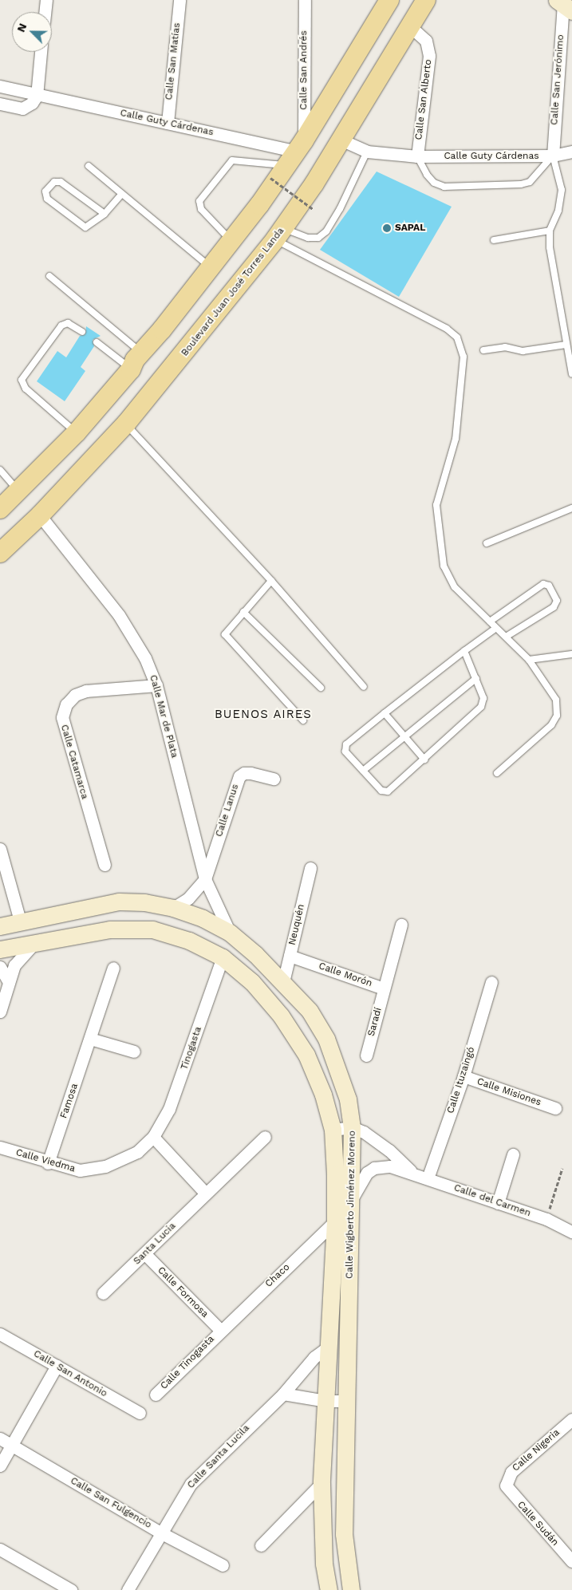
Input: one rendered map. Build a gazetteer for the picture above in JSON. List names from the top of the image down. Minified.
{"streets":{"main road":["Boulevard Juan José Torres Landa"],"street":["Calle San Matías","Calle San Andrés","Calle San Jerónimo","Calle San Alberto","Calle Guty Cárdenas","Calle Mar de Plata","Calle Catamarca","Calle Lanus","Neuquén","Calle Morón","Saradí","Tinogasta","Calle Ituzaingó","Calle Misiones","Famosa","Calle Viedma","Calle del Carmen","Calle Wigberto Jiménez Moreno","Santa Lucia","Chaco","Calle Formosa","Calle Tinogasta","Calle San Antonio","Calle Nigeria","Calle Santa Lucila","Calle San Fulgencio","Calle Sudán"]},"crossings":[["Calle San Matías","Calle Guty Cárdenas"],["Calle San Andrés","Calle Guty Cárdenas"],["Calle San Jerónimo","Calle Guty Cárdenas"],["Calle San Alberto","Calle Guty Cárdenas"],["Calle San Alberto","Boulevard Juan José Torres Landa"],["Calle Guty Cárdenas","Boulevard Juan José Torres Landa"],["Boulevard Juan José Torres Landa","Calle Mar de Plata"],["Calle Mar de Plata","Calle Catamarca"],["Calle Mar de Plata","Calle Lanus"],["Calle Mar de Plata","Calle Wigberto Jiménez Moreno"],["Neuquén","Calle Morón"],["Neuquén","Calle Wigberto Jiménez Moreno"],["Calle Morón","Saradí"],["Tinogasta","Calle Viedma"],["Tinogasta","Calle Wigberto Jiménez Moreno"],["Calle Ituzaingó","Calle Misiones"],["Calle Ituzaingó","Calle del Carmen"],["Famosa","Calle Viedma"],["Calle del Carmen","Calle Wigberto Jiménez Moreno"],["Calle Wigberto Jiménez Moreno","Chaco"],["Calle Wigberto Jiménez Moreno","Calle Santa Lucila"],["Santa Lucia","Calle Formosa"],["Chaco","Calle Formosa"],["Chaco","Calle Tinogasta"],["Calle Formosa","Calle Tinogasta"],["Calle Nigeria","Calle Sudán"],["Calle Santa Lucila","Calle San Fulgencio"]],"districts":["BUENOS AIRES"],"places":["SAPAL"],"north":"top left"}
